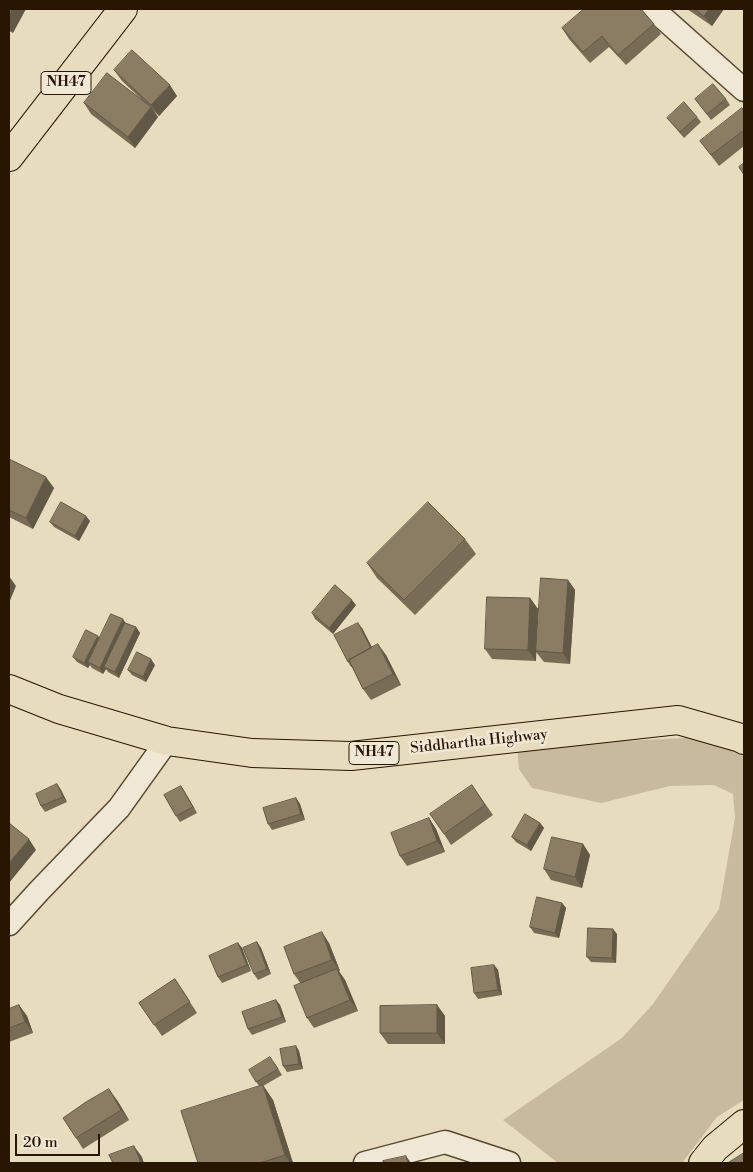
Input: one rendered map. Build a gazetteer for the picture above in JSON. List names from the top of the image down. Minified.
{"streets":{"highway":["NH47","Siddhartha Highway"]},"scale_bar":"20 m"}
